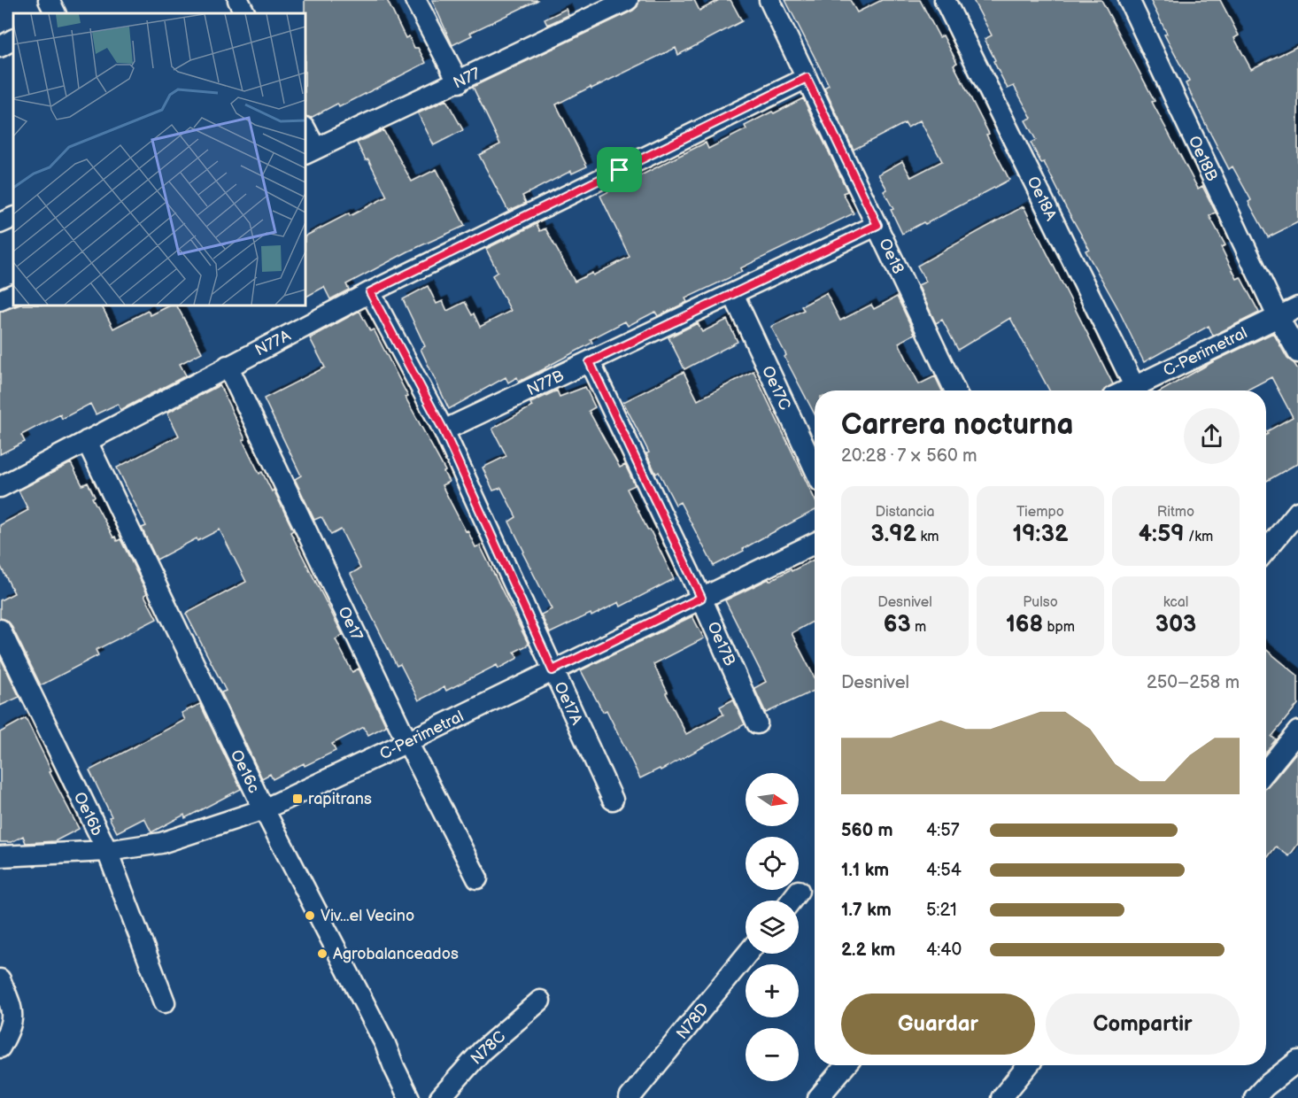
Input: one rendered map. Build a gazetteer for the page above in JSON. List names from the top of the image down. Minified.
{"streets":{"street":["N77","Oe18B","Oe18A","Oe18","N77A","C-Perimetral","N77B","Oe17C","Oe17","Oe17B","Oe17A","Oe16c","Oe16b","N78D","N78C"]},"crossings":[["Oe18B","C-Perimetral"],["Oe18","N77A"],["Oe18","N77B"],["N77A","Oe17"],["N77A","Oe17A"],["N77A","Oe16c"],["C-Perimetral","Oe17"],["C-Perimetral","Oe17B"],["C-Perimetral","Oe17A"],["C-Perimetral","Oe16c"],["C-Perimetral","Oe16b"],["N77B","Oe17C"],["N77B","Oe17B"],["N77B","Oe17A"]],"places":{"transit":["rapitrans"],"other":["Viv...el Vecino","Agrobalanceados"]},"north":"right","page":{"heading":["Carrera nocturna","20:28 · 7 × 560 m"],"stats":[["Distancia","3.92 km"],["Tiempo","19:32"],["Ritmo","4:59 /km"],["Desnivel","63 m"],["Pulso","168 bpm"],["kcal","303"]],"chart":["Desnivel","250–258 m"],"map_buttons":["+","−"],"list":[{"name":"560 m","note":"4:57"},{"name":"1.1 km","note":"4:54"},{"name":"1.7 km","note":"5:21"},{"name":"2.2 km","note":"4:40"}],"buttons":["Guardar","Compartir"]}}
